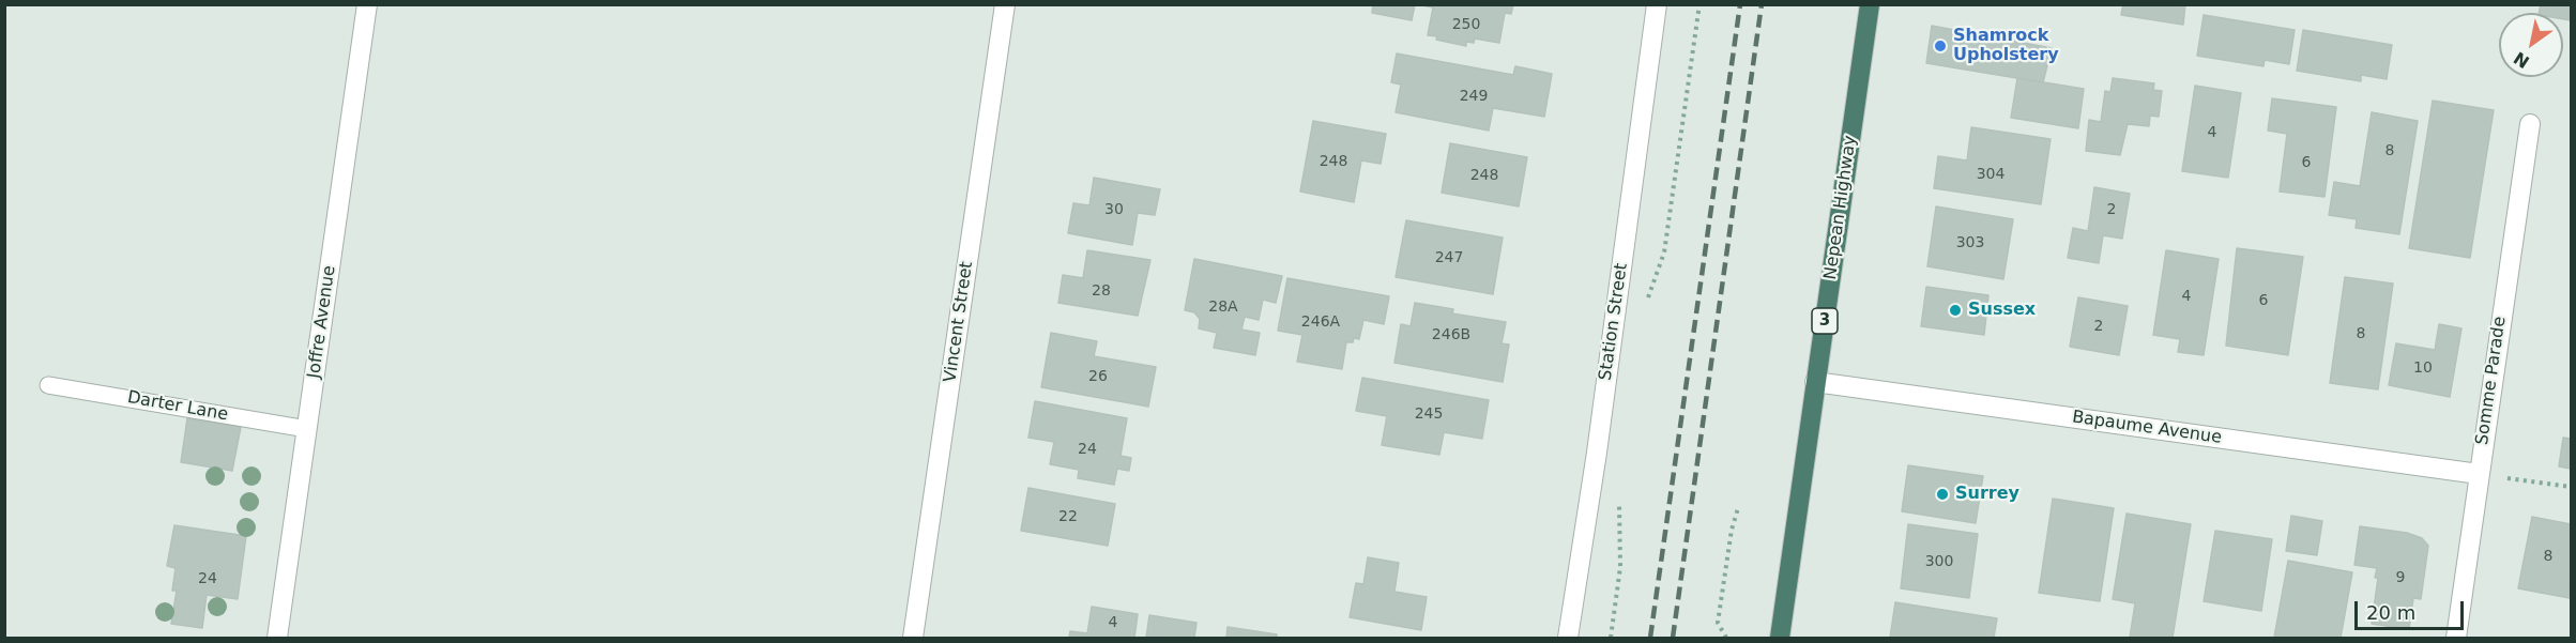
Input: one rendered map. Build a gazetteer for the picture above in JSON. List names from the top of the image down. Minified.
{"streets":{"highway":["Nepean Highway","3"],"street":["Joffre Avenue","Vincent Street","Station Street","Somme Parade","Bapaume Avenue"],"lane":["Darter Lane"]},"crossings":[["Nepean Highway","Bapaume Avenue"],["Joffre Avenue","Darter Lane"],["Somme Parade","Bapaume Avenue"]],"places":["Shamrock Upholstery","Sussex","Surrey"],"house_numbers":["250","249","4","8","248","6","304","248","30","2","303","247","28","4","6","28A","246A","2","8","246B","10","26","245","24","22","8","300","9","24","4"],"scale_bar":"20 m","north":"bottom left"}
